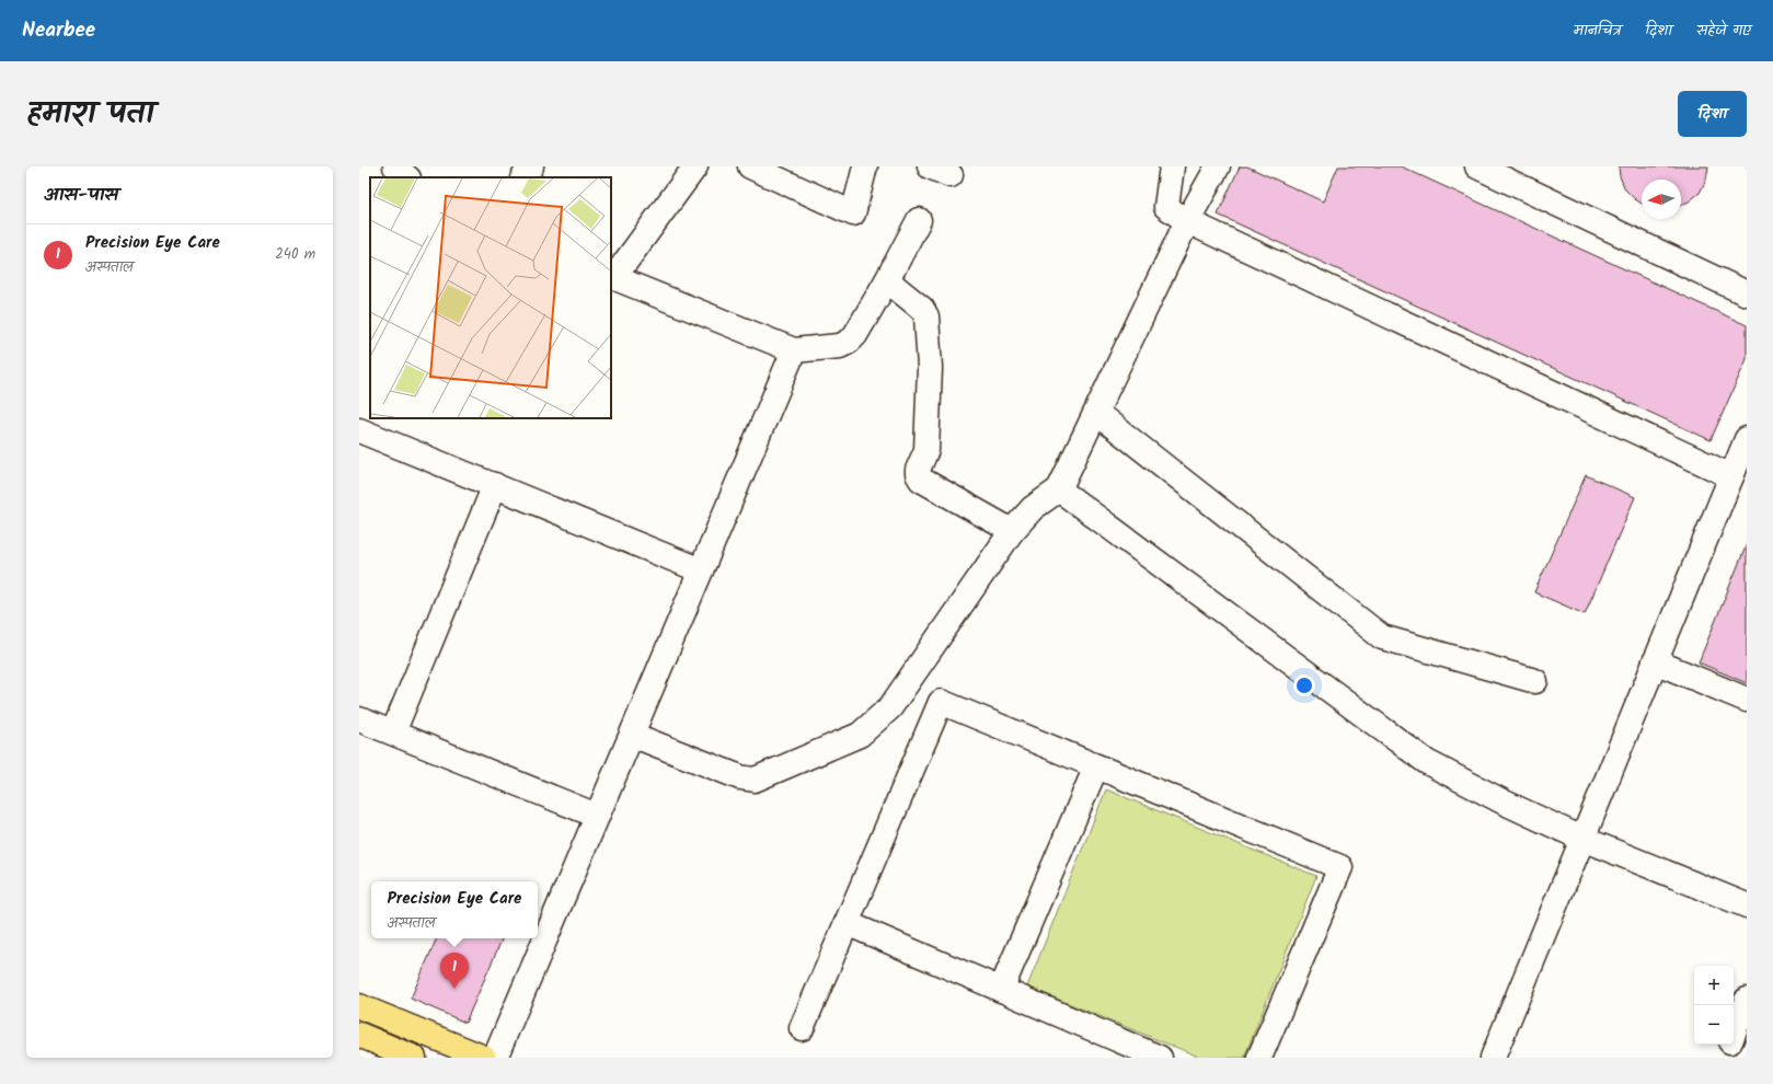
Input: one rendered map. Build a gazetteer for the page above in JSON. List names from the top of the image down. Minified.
{"north":"left","page":{"header":"Nearbee","nav":["मानचित्र","दिशा","सहेजे गए"],"title":"हमारा पता","buttons":"दिशा","heading":"आस-पास","list":[{"mark":"1","name":"Precision Eye Care","note":"अस्पताल","value":"240 m"}],"popup":["Precision Eye Care","अस्पताल"],"pins":"1","map_buttons":["+","−"]}}
